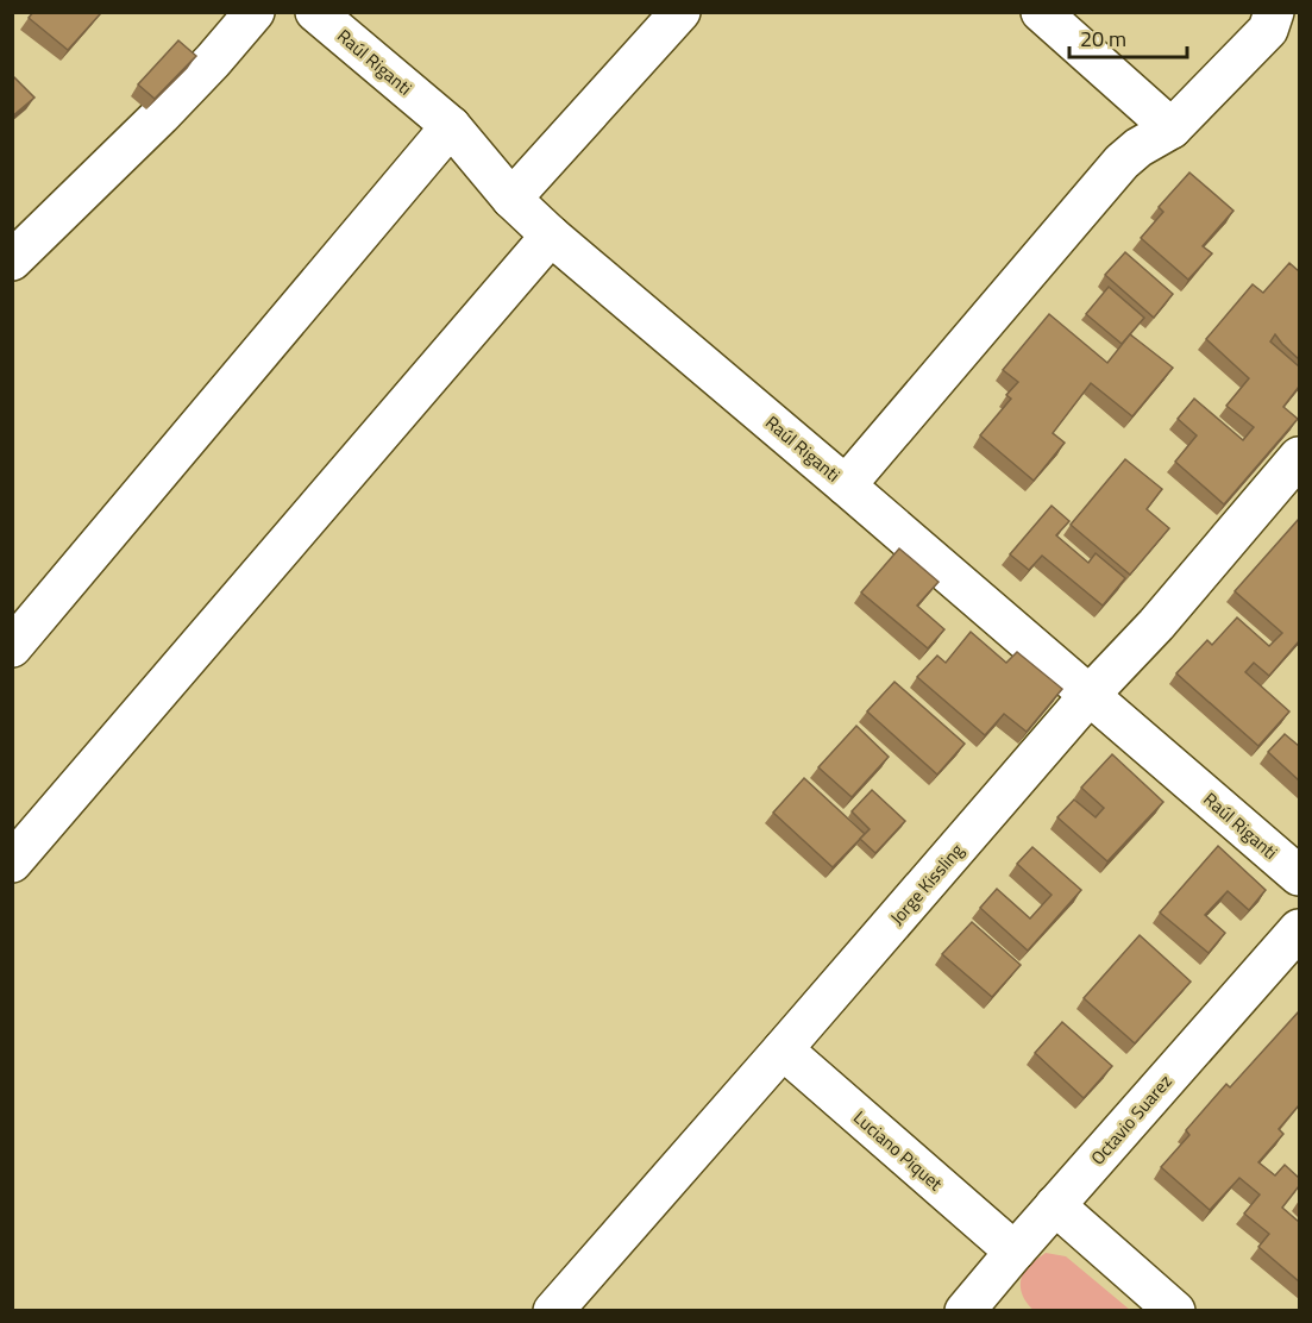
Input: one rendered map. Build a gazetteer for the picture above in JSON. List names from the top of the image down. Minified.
{"streets":{"street":["Raúl Riganti","Jorge Kissling","Octavio Suarez","Luciano Piquet"]},"crossings":[["Raúl Riganti","Jorge Kissling"],["Jorge Kissling","Luciano Piquet"],["Octavio Suarez","Luciano Piquet"]],"scale_bar":"20 m"}
